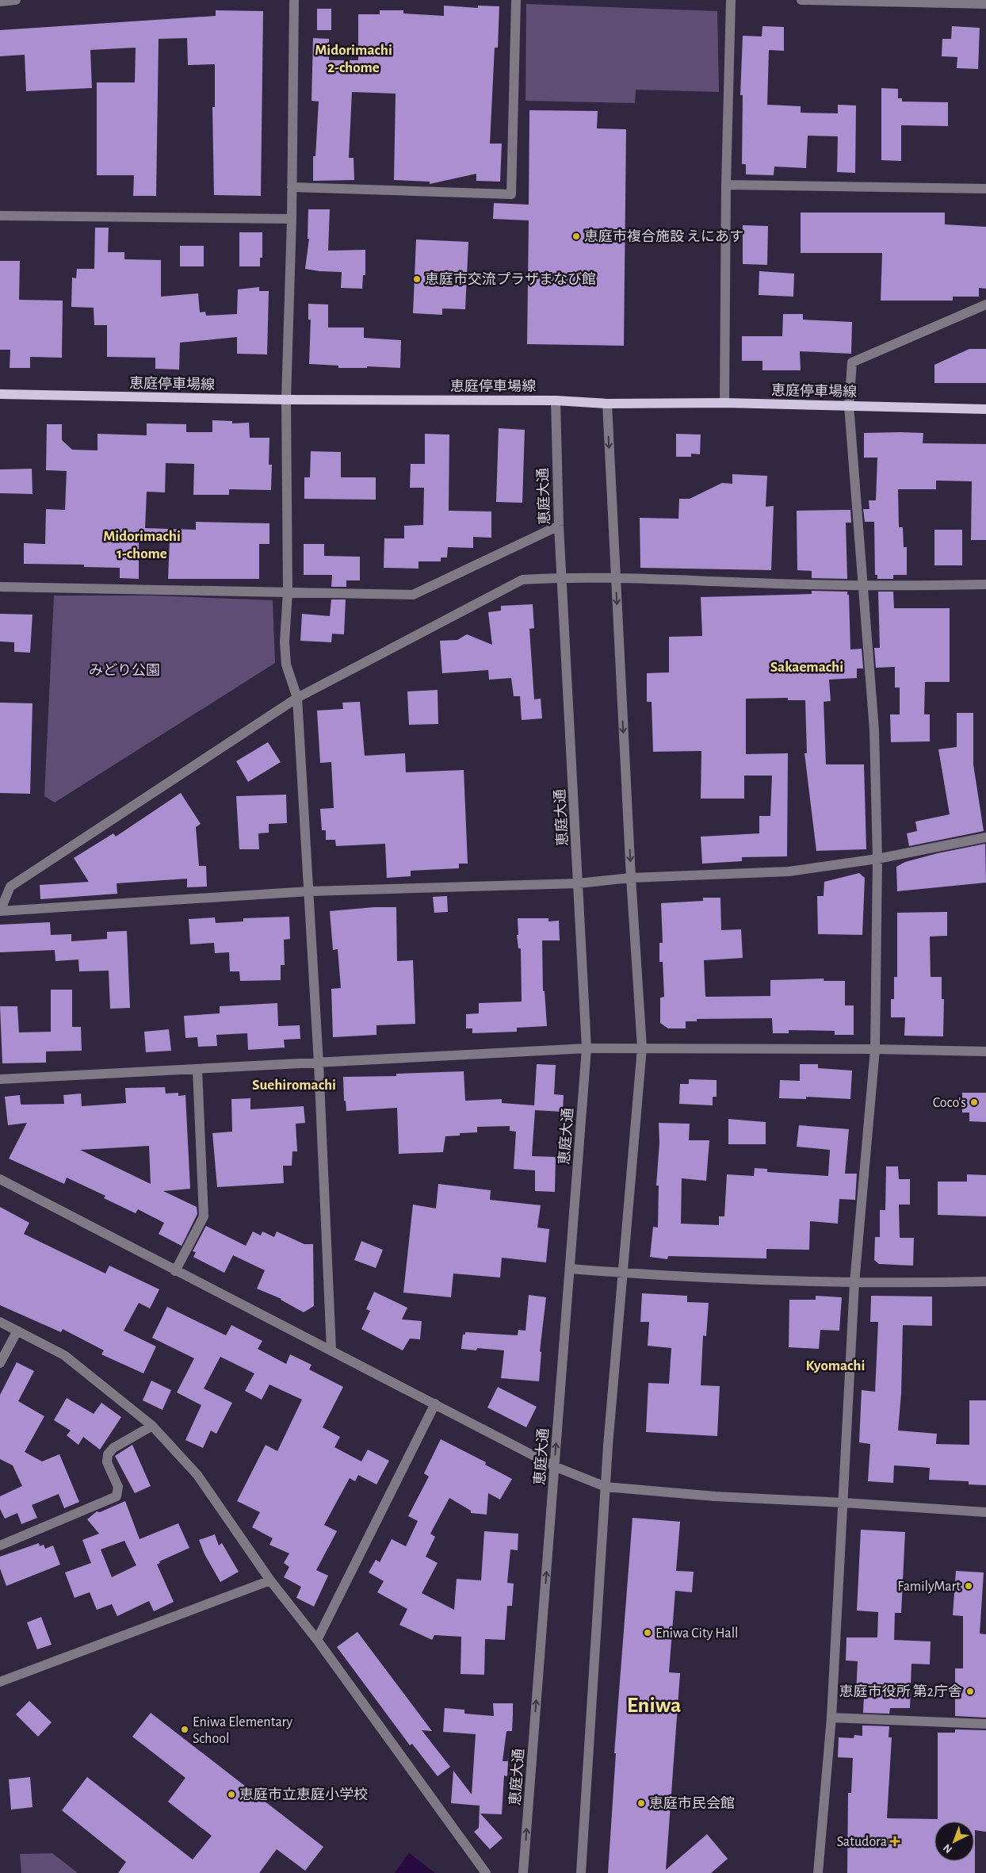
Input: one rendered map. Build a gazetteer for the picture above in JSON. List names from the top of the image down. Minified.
{"streets":{"main road":["恵庭停車場線"],"street":["恵庭大通"]},"crossings":[["恵庭停車場線","恵庭大通"]],"districts":["Midorimachi 2-chome","Midorimachi 1-chome","Sakaemachi","Suehiromachi","Kyomachi","Eniwa"],"parks":["みどり公園"],"places":{"other":["恵庭市複合施設 えにあす","恵庭市交流プラザまなび館","Coco's","FamilyMart","Eniwa City Hall","恵庭市役所 第2庁舎","Eniwa Elementary School","恵庭市立恵庭小学校","恵庭市民会館"],"health":["Satudora"]},"north":"bottom left"}
